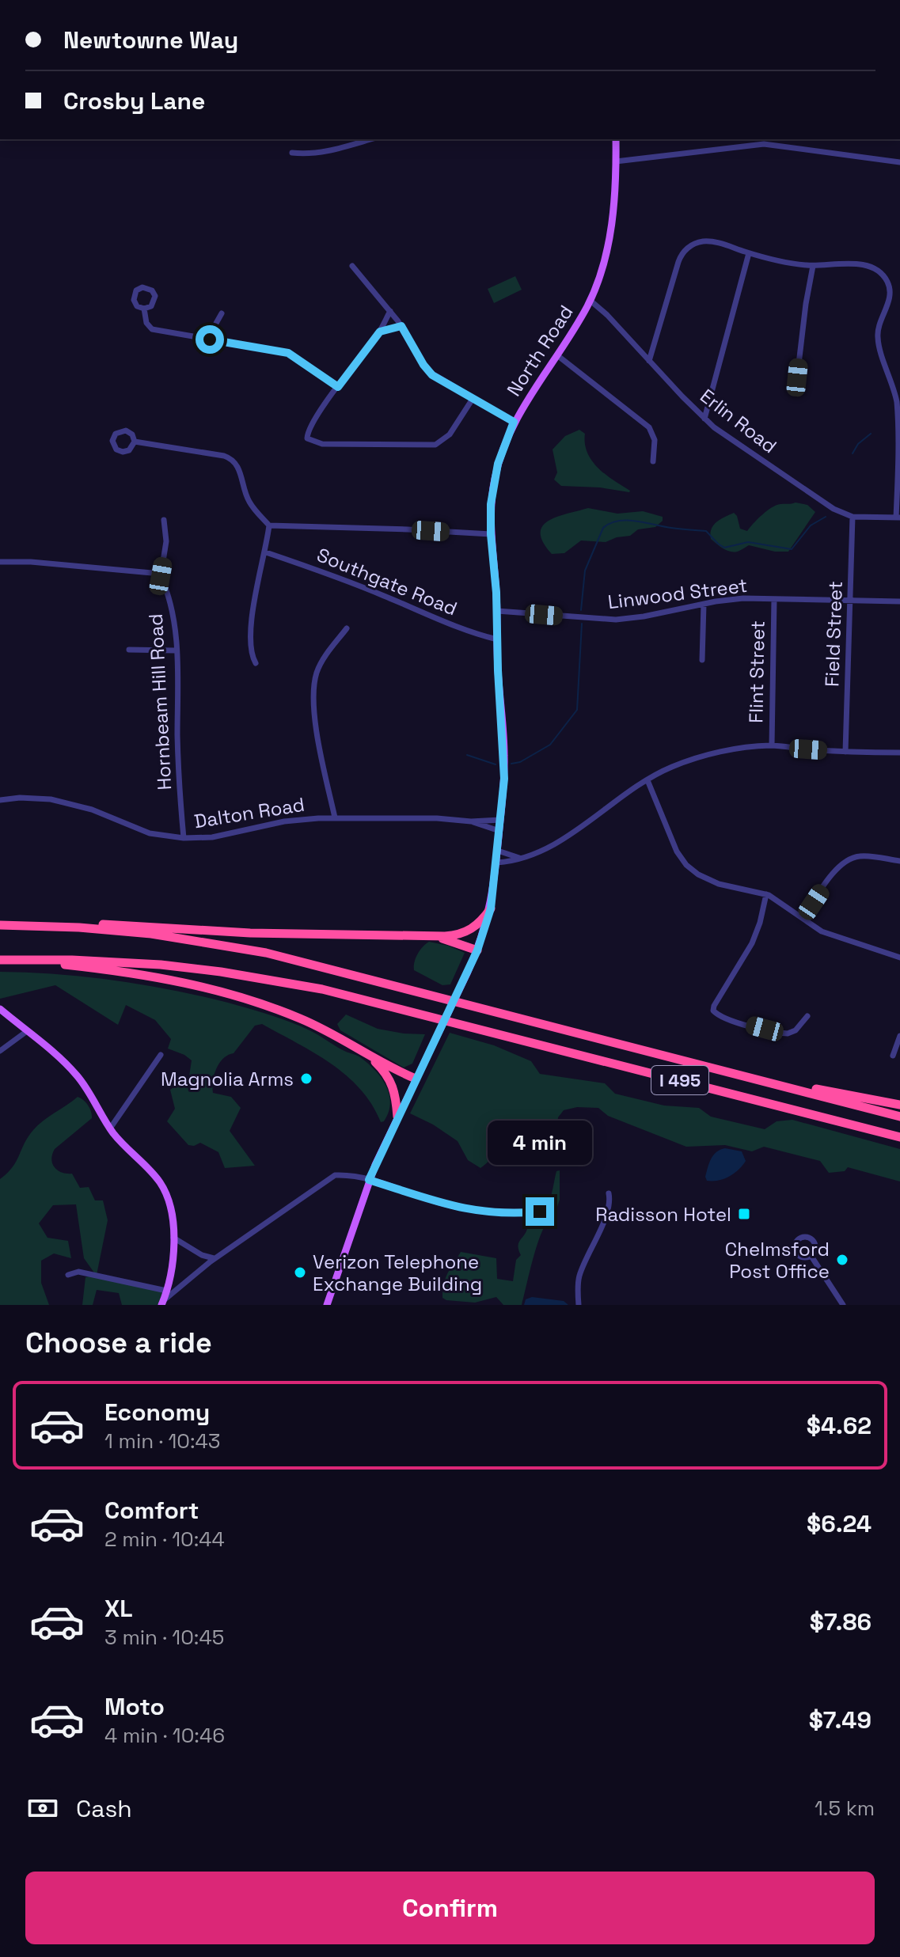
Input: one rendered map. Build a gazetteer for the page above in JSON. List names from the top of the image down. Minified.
{"streets":{"highway":["I 495"],"main road":["North Road"],"street":["Erlin Road","Southgate Road","Linwood Street","Field Street","Flint Street","Hornbeam Hill Road","Dalton Road"]},"crossings":[["North Road","Erlin Road"],["North Road","Southgate Road"],["North Road","Linwood Street"],["North Road","Dalton Road"],["Erlin Road","Field Street"],["Linwood Street","Field Street"],["Linwood Street","Flint Street"],["Hornbeam Hill Road","Dalton Road"]],"places":{"other":["Magnolia Arms","Chelmsford Post Office","Verizon Telephone Exchange Building"],"transit":["Radisson Hotel"]},"page":{"banner":["Newtowne Way","Crosby Lane"],"bubble":"4 min","heading":"Choose a ride","list":[{"name":"Economy","note":"1 min · 10:43","value":"$4.62"},{"name":"Comfort","note":"2 min · 10:44","value":"$6.24"},{"name":"XL","note":"3 min · 10:45","value":"$7.86"},{"name":"Moto","note":"4 min · 10:46","value":"$7.49"}],"pay":["Cash","1.5 km"],"buttons":"Confirm"}}
